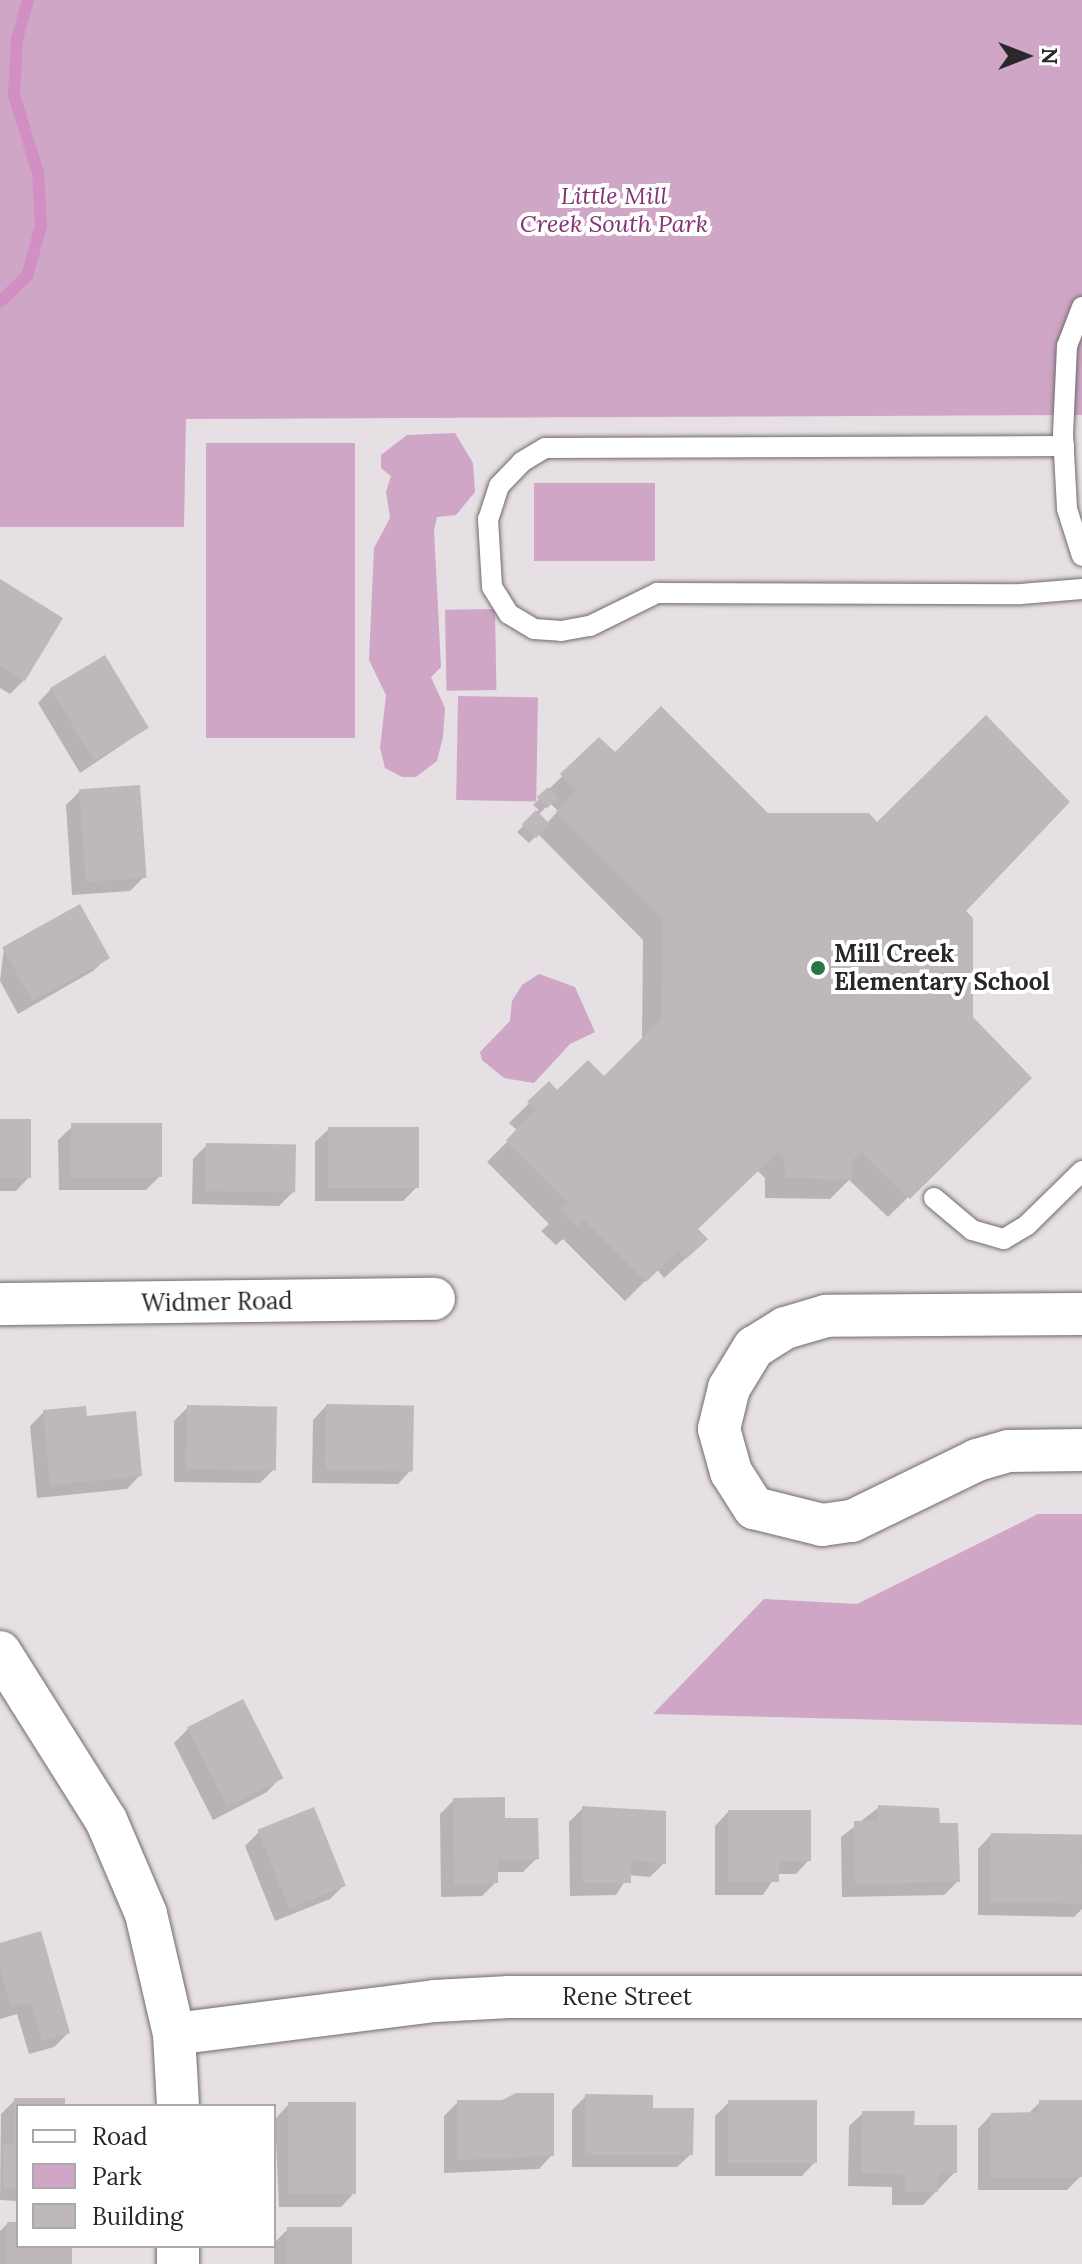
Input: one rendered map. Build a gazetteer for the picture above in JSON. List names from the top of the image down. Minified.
{"streets":{"street":["Widmer Road","Rene Street"]},"parks":["Little Mill Creek South Park"],"places":["Mill Creek Elementary School"],"legend":["Road","Park","Building"],"north":"right"}
